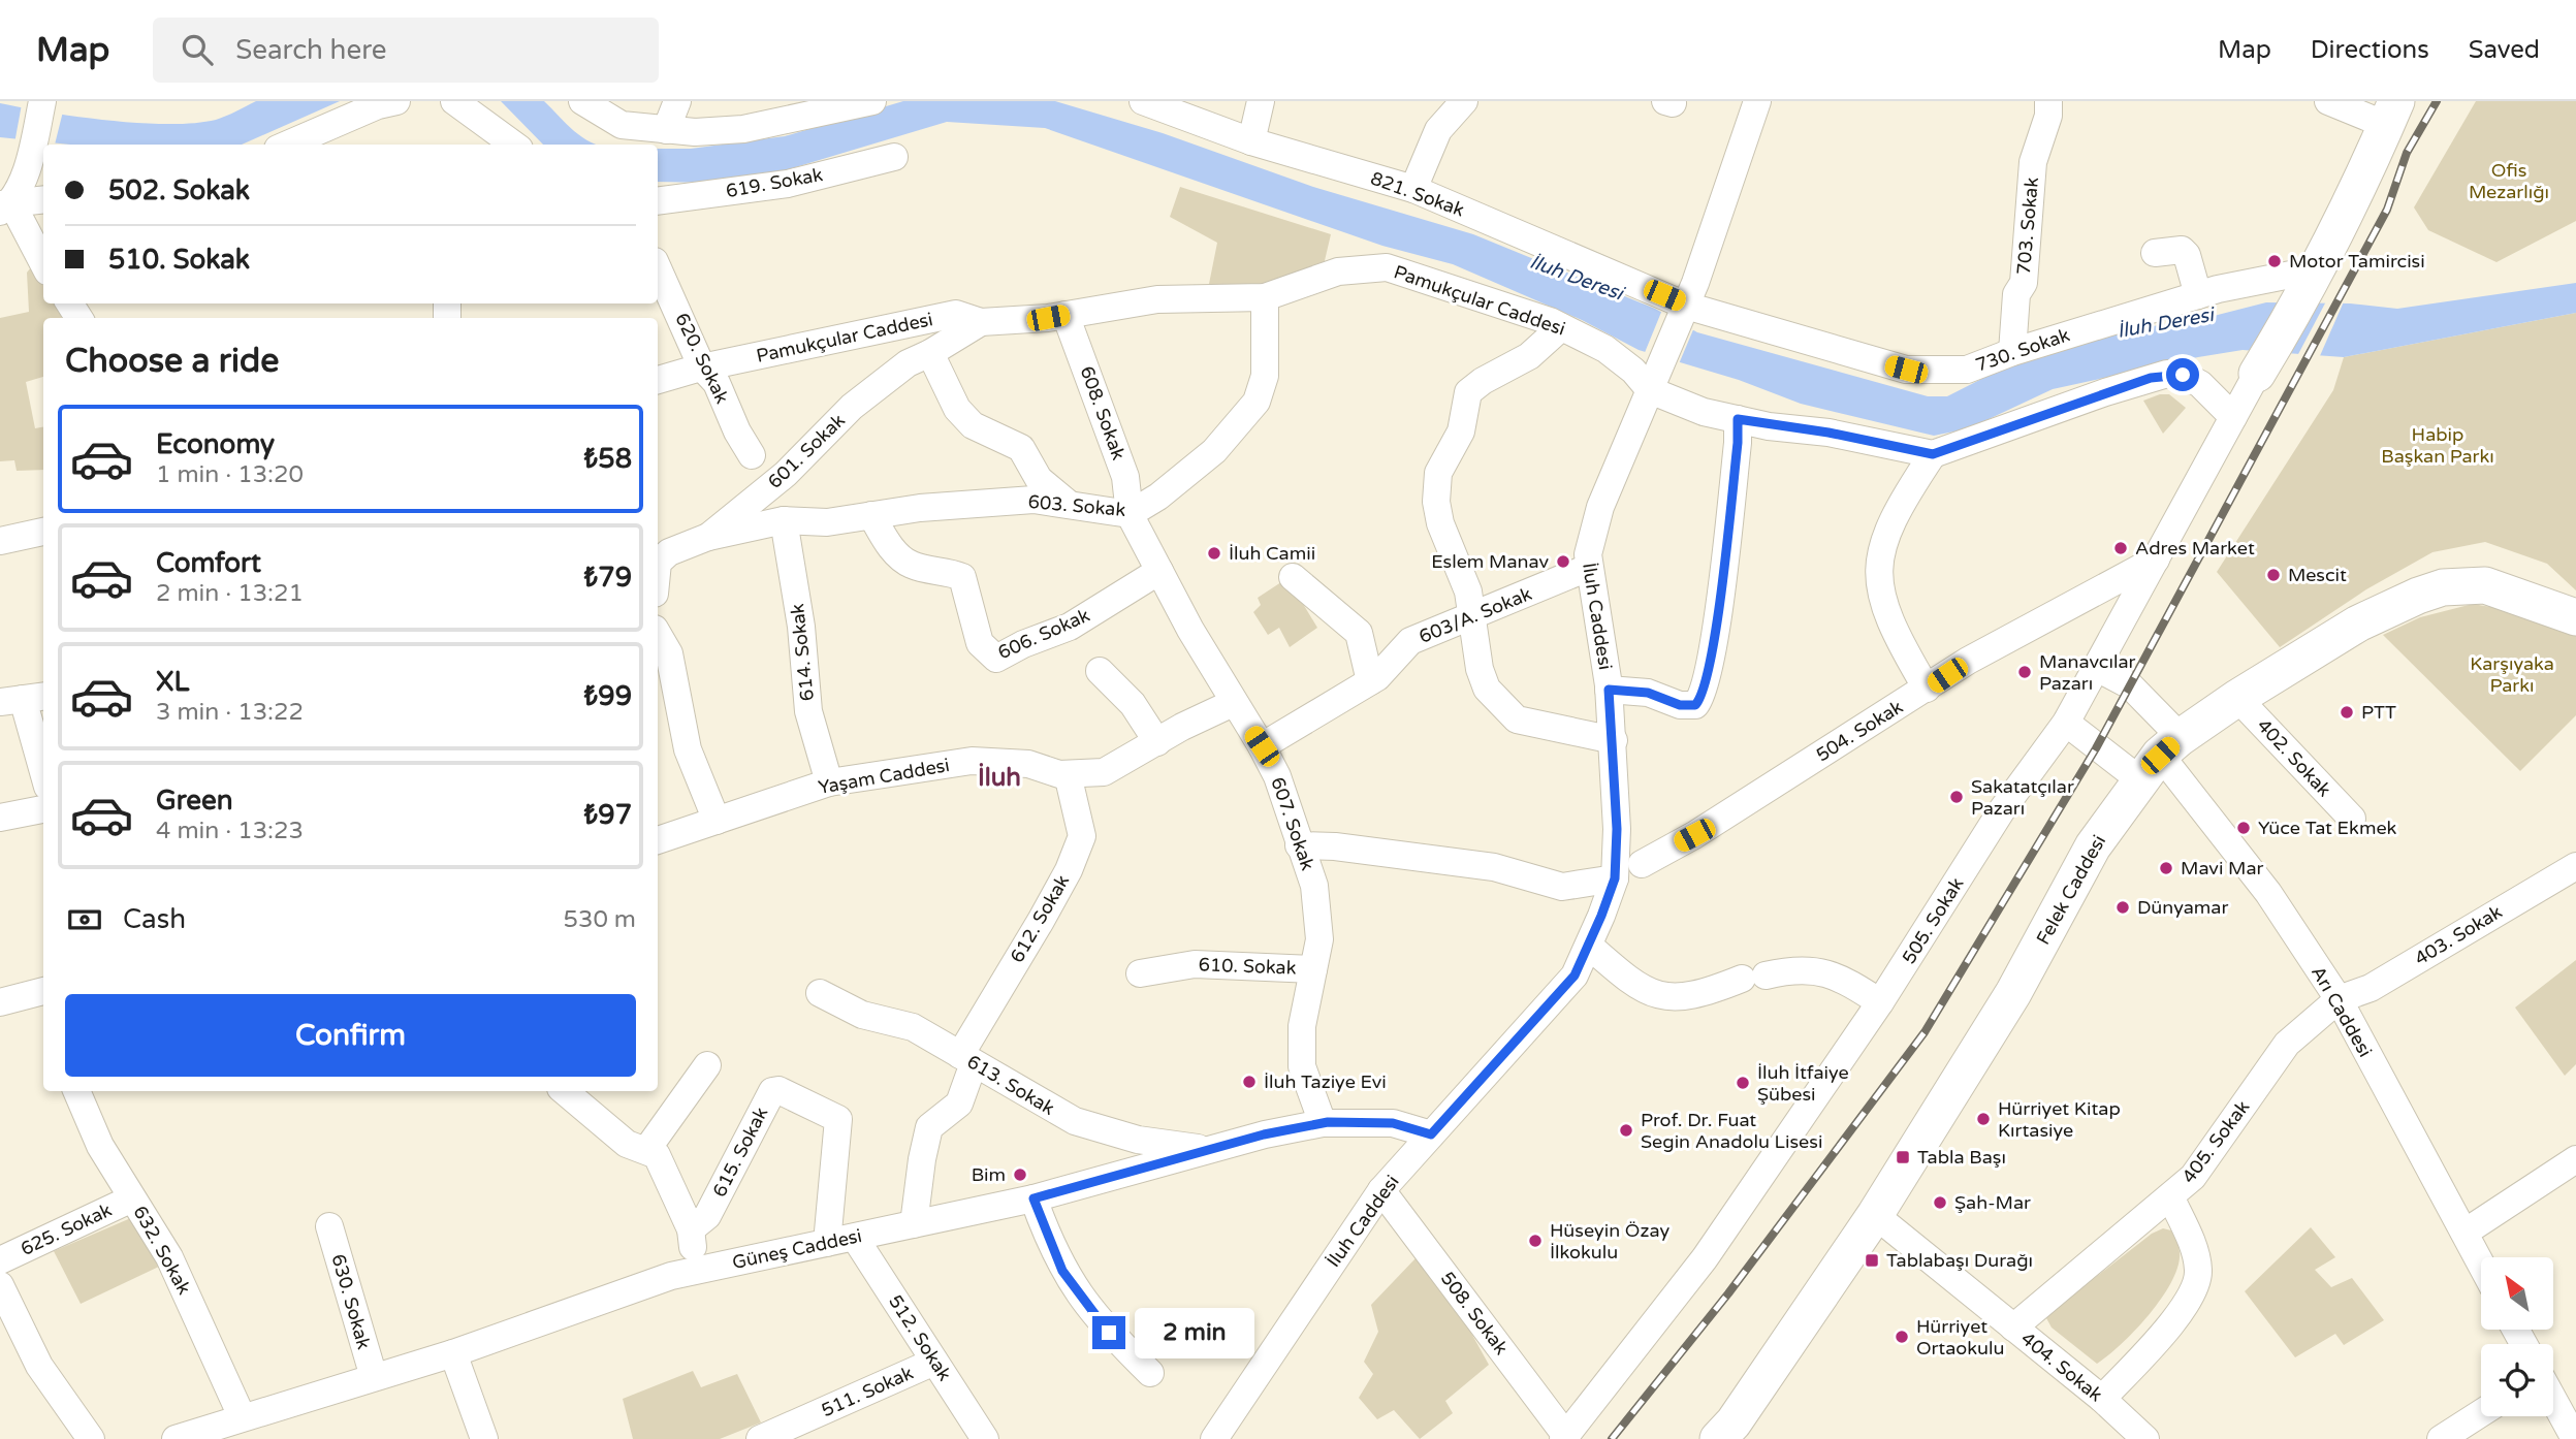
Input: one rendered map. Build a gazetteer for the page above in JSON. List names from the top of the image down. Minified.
{"streets":{"main road":["Felek Caddesi"],"street":["619. Sokak","821. Sokak","703. Sokak","Pamukçular Caddesi","730. Sokak","620. Sokak","608. Sokak","601. Sokak","603. Sokak","603/A. Sokak","İluh Caddesi","606. Sokak","614. Sokak","504. Sokak","402. Sokak","Yaşam Caddesi","607. Sokak","612. Sokak","505. Sokak","403. Sokak","610. Sokak","Arı Caddesi","613. Sokak","405. Sokak","615. Sokak","625. Sokak","Güneş Caddesi","632. Sokak","630. Sokak","508. Sokak","512. Sokak","404. Sokak","511. Sokak"]},"crossings":[["821. Sokak","730. Sokak"],["821. Sokak","İluh Caddesi"],["703. Sokak","730. Sokak"],["Pamukçular Caddesi","620. Sokak"],["Pamukçular Caddesi","608. Sokak"],["Pamukçular Caddesi","601. Sokak"],["Pamukçular Caddesi","603. Sokak"],["Pamukçular Caddesi","İluh Caddesi"],["730. Sokak","İluh Caddesi"],["608. Sokak","603. Sokak"],["608. Sokak","607. Sokak"],["601. Sokak","603. Sokak"],["603. Sokak","606. Sokak"],["603. Sokak","614. Sokak"],["603. Sokak","607. Sokak"],["603/A. Sokak","İluh Caddesi"],["603/A. Sokak","607. Sokak"],["İluh Caddesi","Güneş Caddesi"],["İluh Caddesi","508. Sokak"],["606. Sokak","607. Sokak"],["614. Sokak","Yaşam Caddesi"],["504. Sokak","505. Sokak"],["402. Sokak","Felek Caddesi"],["Yaşam Caddesi","607. Sokak"],["Yaşam Caddesi","612. Sokak"],["607. Sokak","610. Sokak"],["607. Sokak","Güneş Caddesi"],["Felek Caddesi","Arı Caddesi"],["Felek Caddesi","404. Sokak"],["612. Sokak","613. Sokak"],["612. Sokak","Güneş Caddesi"],["505. Sokak","508. Sokak"],["403. Sokak","Arı Caddesi"],["403. Sokak","405. Sokak"],["Arı Caddesi","405. Sokak"],["613. Sokak","Güneş Caddesi"],["405. Sokak","404. Sokak"],["615. Sokak","Güneş Caddesi"],["625. Sokak","632. Sokak"],["Güneş Caddesi","632. Sokak"],["Güneş Caddesi","630. Sokak"],["Güneş Caddesi","512. Sokak"],["512. Sokak","511. Sokak"]],"districts":["İluh"],"water":["İluh Deresi"],"parks":["Ofis Mezarlığı","Habip Başkan Parkı","Karşıyaka Parkı"],"places":{"other":["Motor Tamircisi","Adres Market","İluh Camii","Eslem Manav","Mescit","Manavcılar Pazarı","PTT","Sakatatçılar Pazarı","Yüce Tat Ekmek","Mavi Mar","Dünyamar","İluh Taziye Evi","İluh İtfaiye Şübesi","Hürriyet Kitap Kırtasiye","Prof. Dr. Fuat Segin Anadolu Lisesi","Bim","Şah-Mar","Hüseyin Özay İlkokulu","Hürriyet Ortaokulu"],"transit":["Tabla Başı","Tablabaşı Durağı"]},"north":"top left","page":{"header":"Map","search":"Search here","nav":["Map","Directions","Saved"],"banner":["502. Sokak","510. Sokak"],"heading":"Choose a ride","list":[{"name":"Economy","note":"1 min · 13:20","value":"₺58"},{"name":"Comfort","note":"2 min · 13:21","value":"₺79"},{"name":"XL","note":"3 min · 13:22","value":"₺99"},{"name":"Green","note":"4 min · 13:23","value":"₺97"}],"pay":["Cash","530 m"],"buttons":"Confirm","bubble":"2 min"}}
